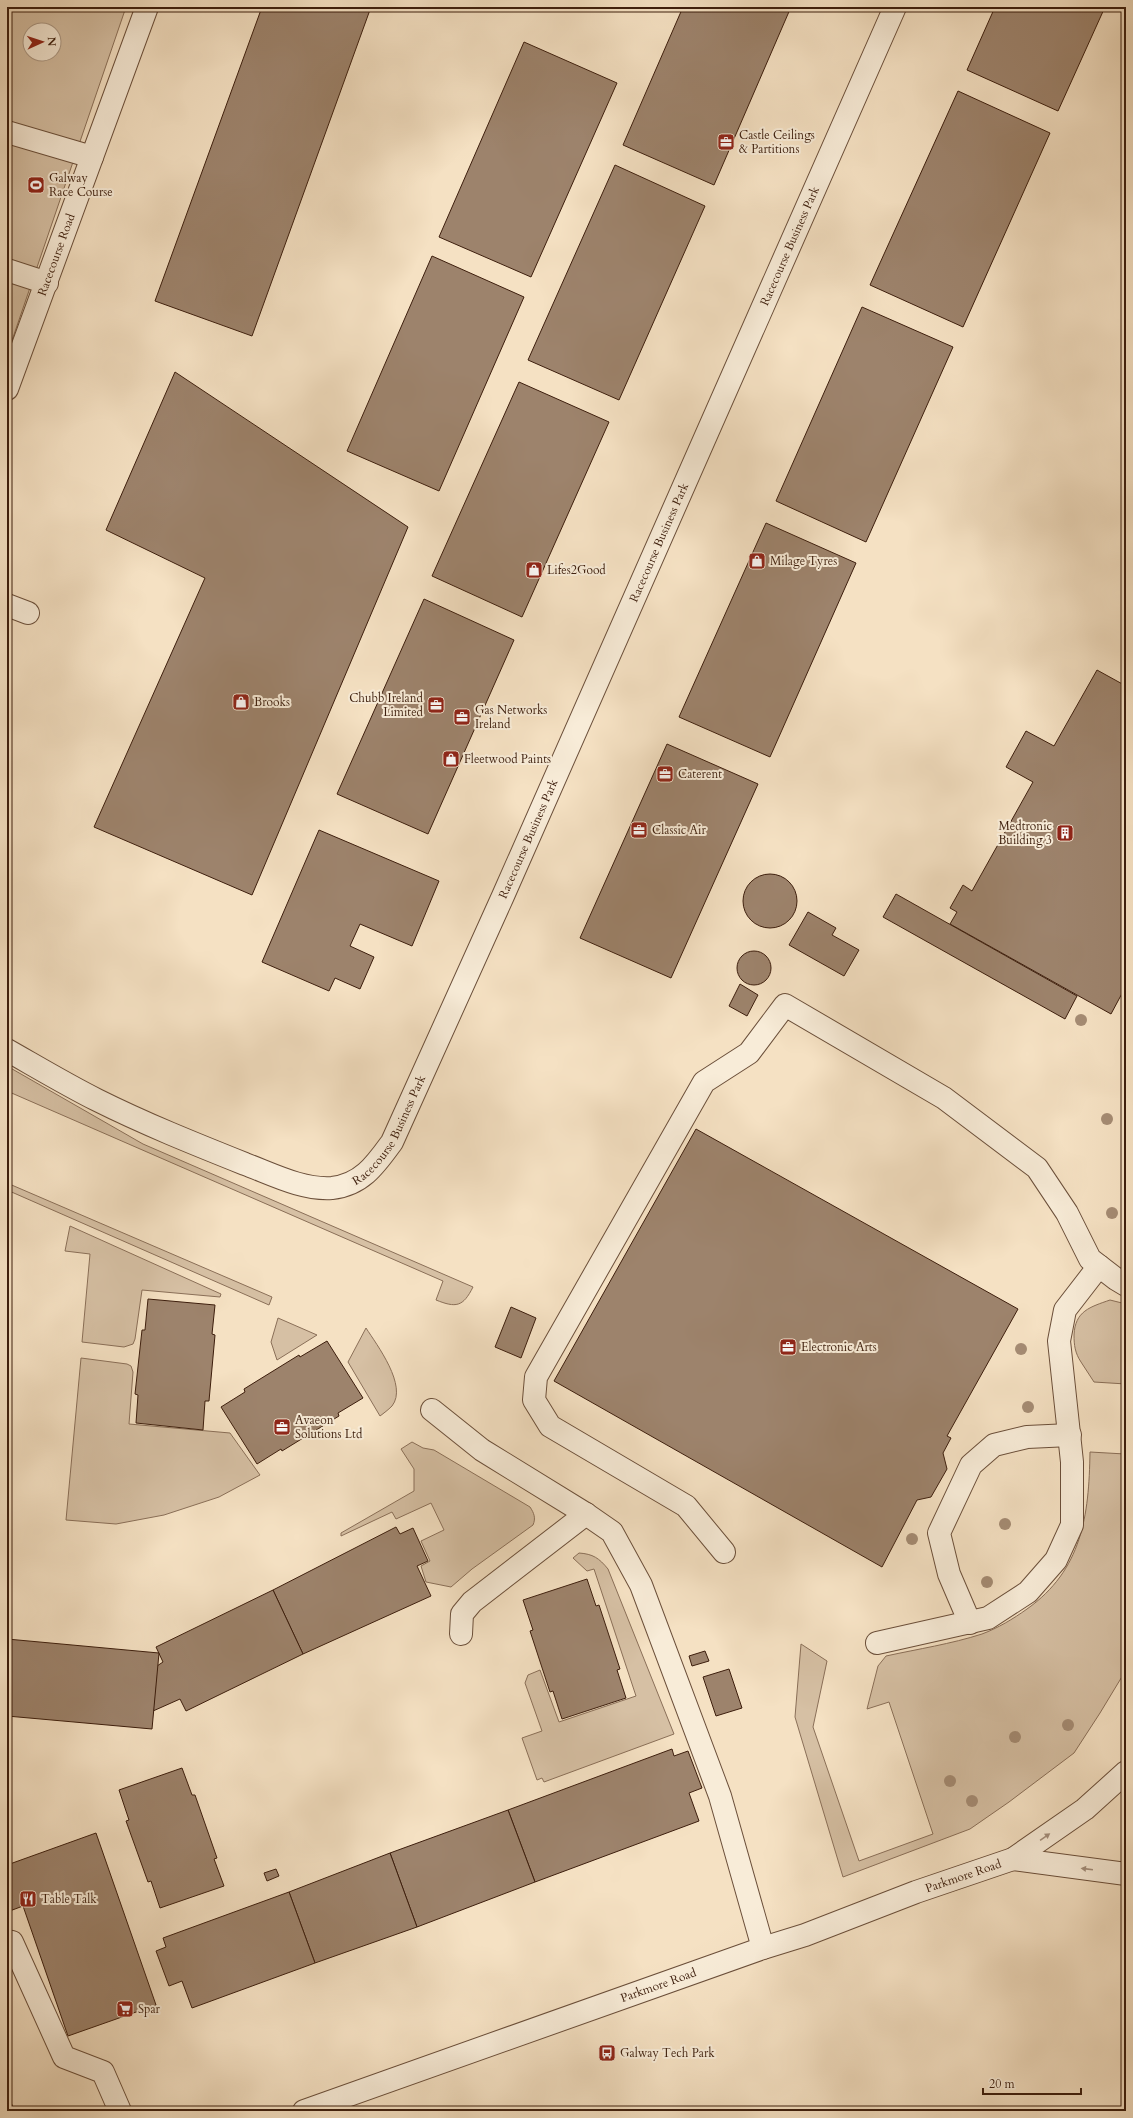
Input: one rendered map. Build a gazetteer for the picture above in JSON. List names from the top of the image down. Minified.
{"streets":{"street":["Racecourse Business Park","Racecourse Road","Parkmore Road"]},"places":{"office":["Castle Ceilings & Partitions","Chubb Ireland Limited","Gas Networks Ireland","Caterent","Classic Air","Electronic Arts","Avaeon Solutions Ltd"],"sports":["Galway Race Course"],"shop":["Milage Tyres","Lifes2Good","Brooks","Fleetwood Paints"],"building":["Medtronic Building 3"],"restaurant":["Table Talk"],"supermarket":["Spar"],"bus stop":["Galway Tech Park"]},"scale_bar":"20 m","north":"right"}
